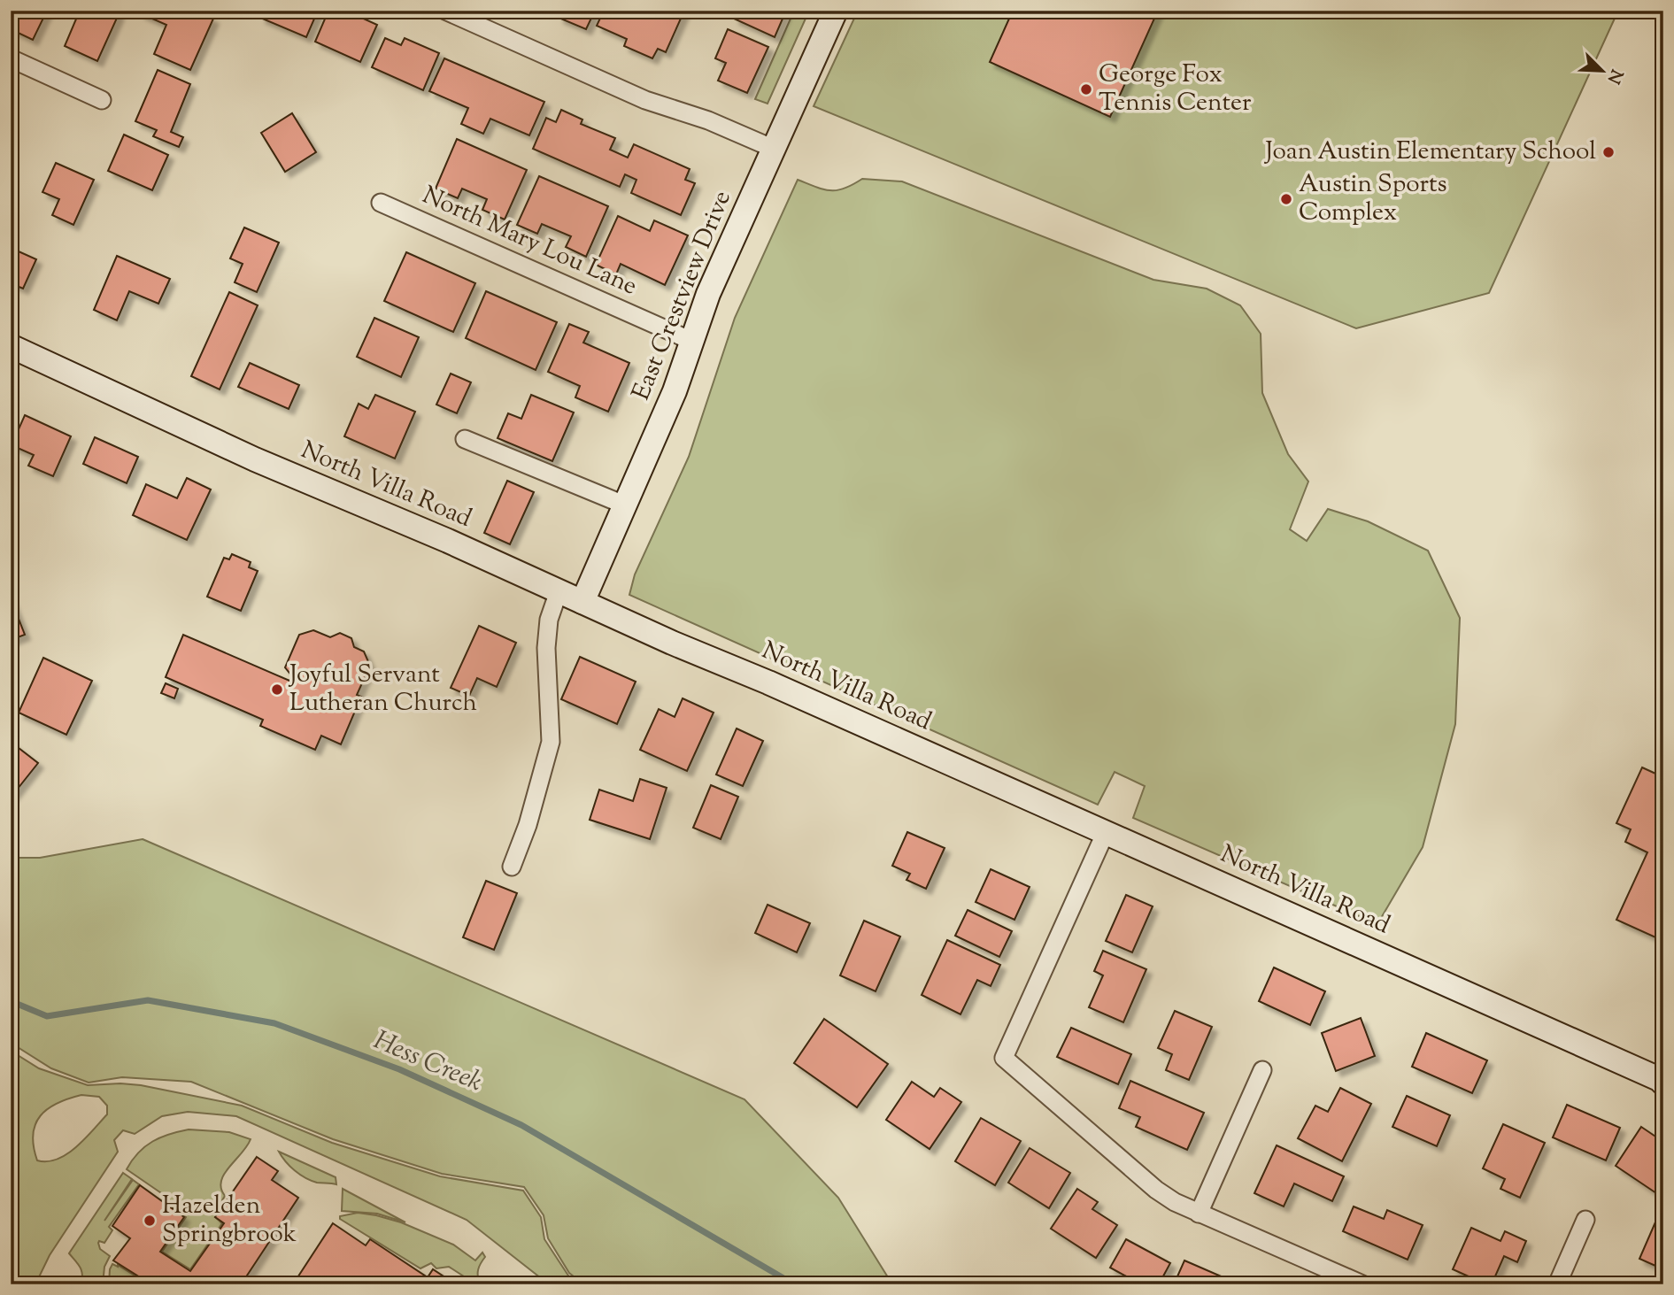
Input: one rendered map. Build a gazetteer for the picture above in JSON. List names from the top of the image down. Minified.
{"streets":{"main road":["East Crestview Drive","North Villa Road"],"street":["North Mary Lou Lane"]},"crossings":[["North Mary Lou Lane","East Crestview Drive"],["East Crestview Drive","North Villa Road"]],"water":["Hess Creek"],"places":["George Fox Tennis Center","Joan Austin Elementary School","Austin Sports Complex","Joyful Servant Lutheran Church","Hazelden Springbrook"],"north":"bottom right"}
